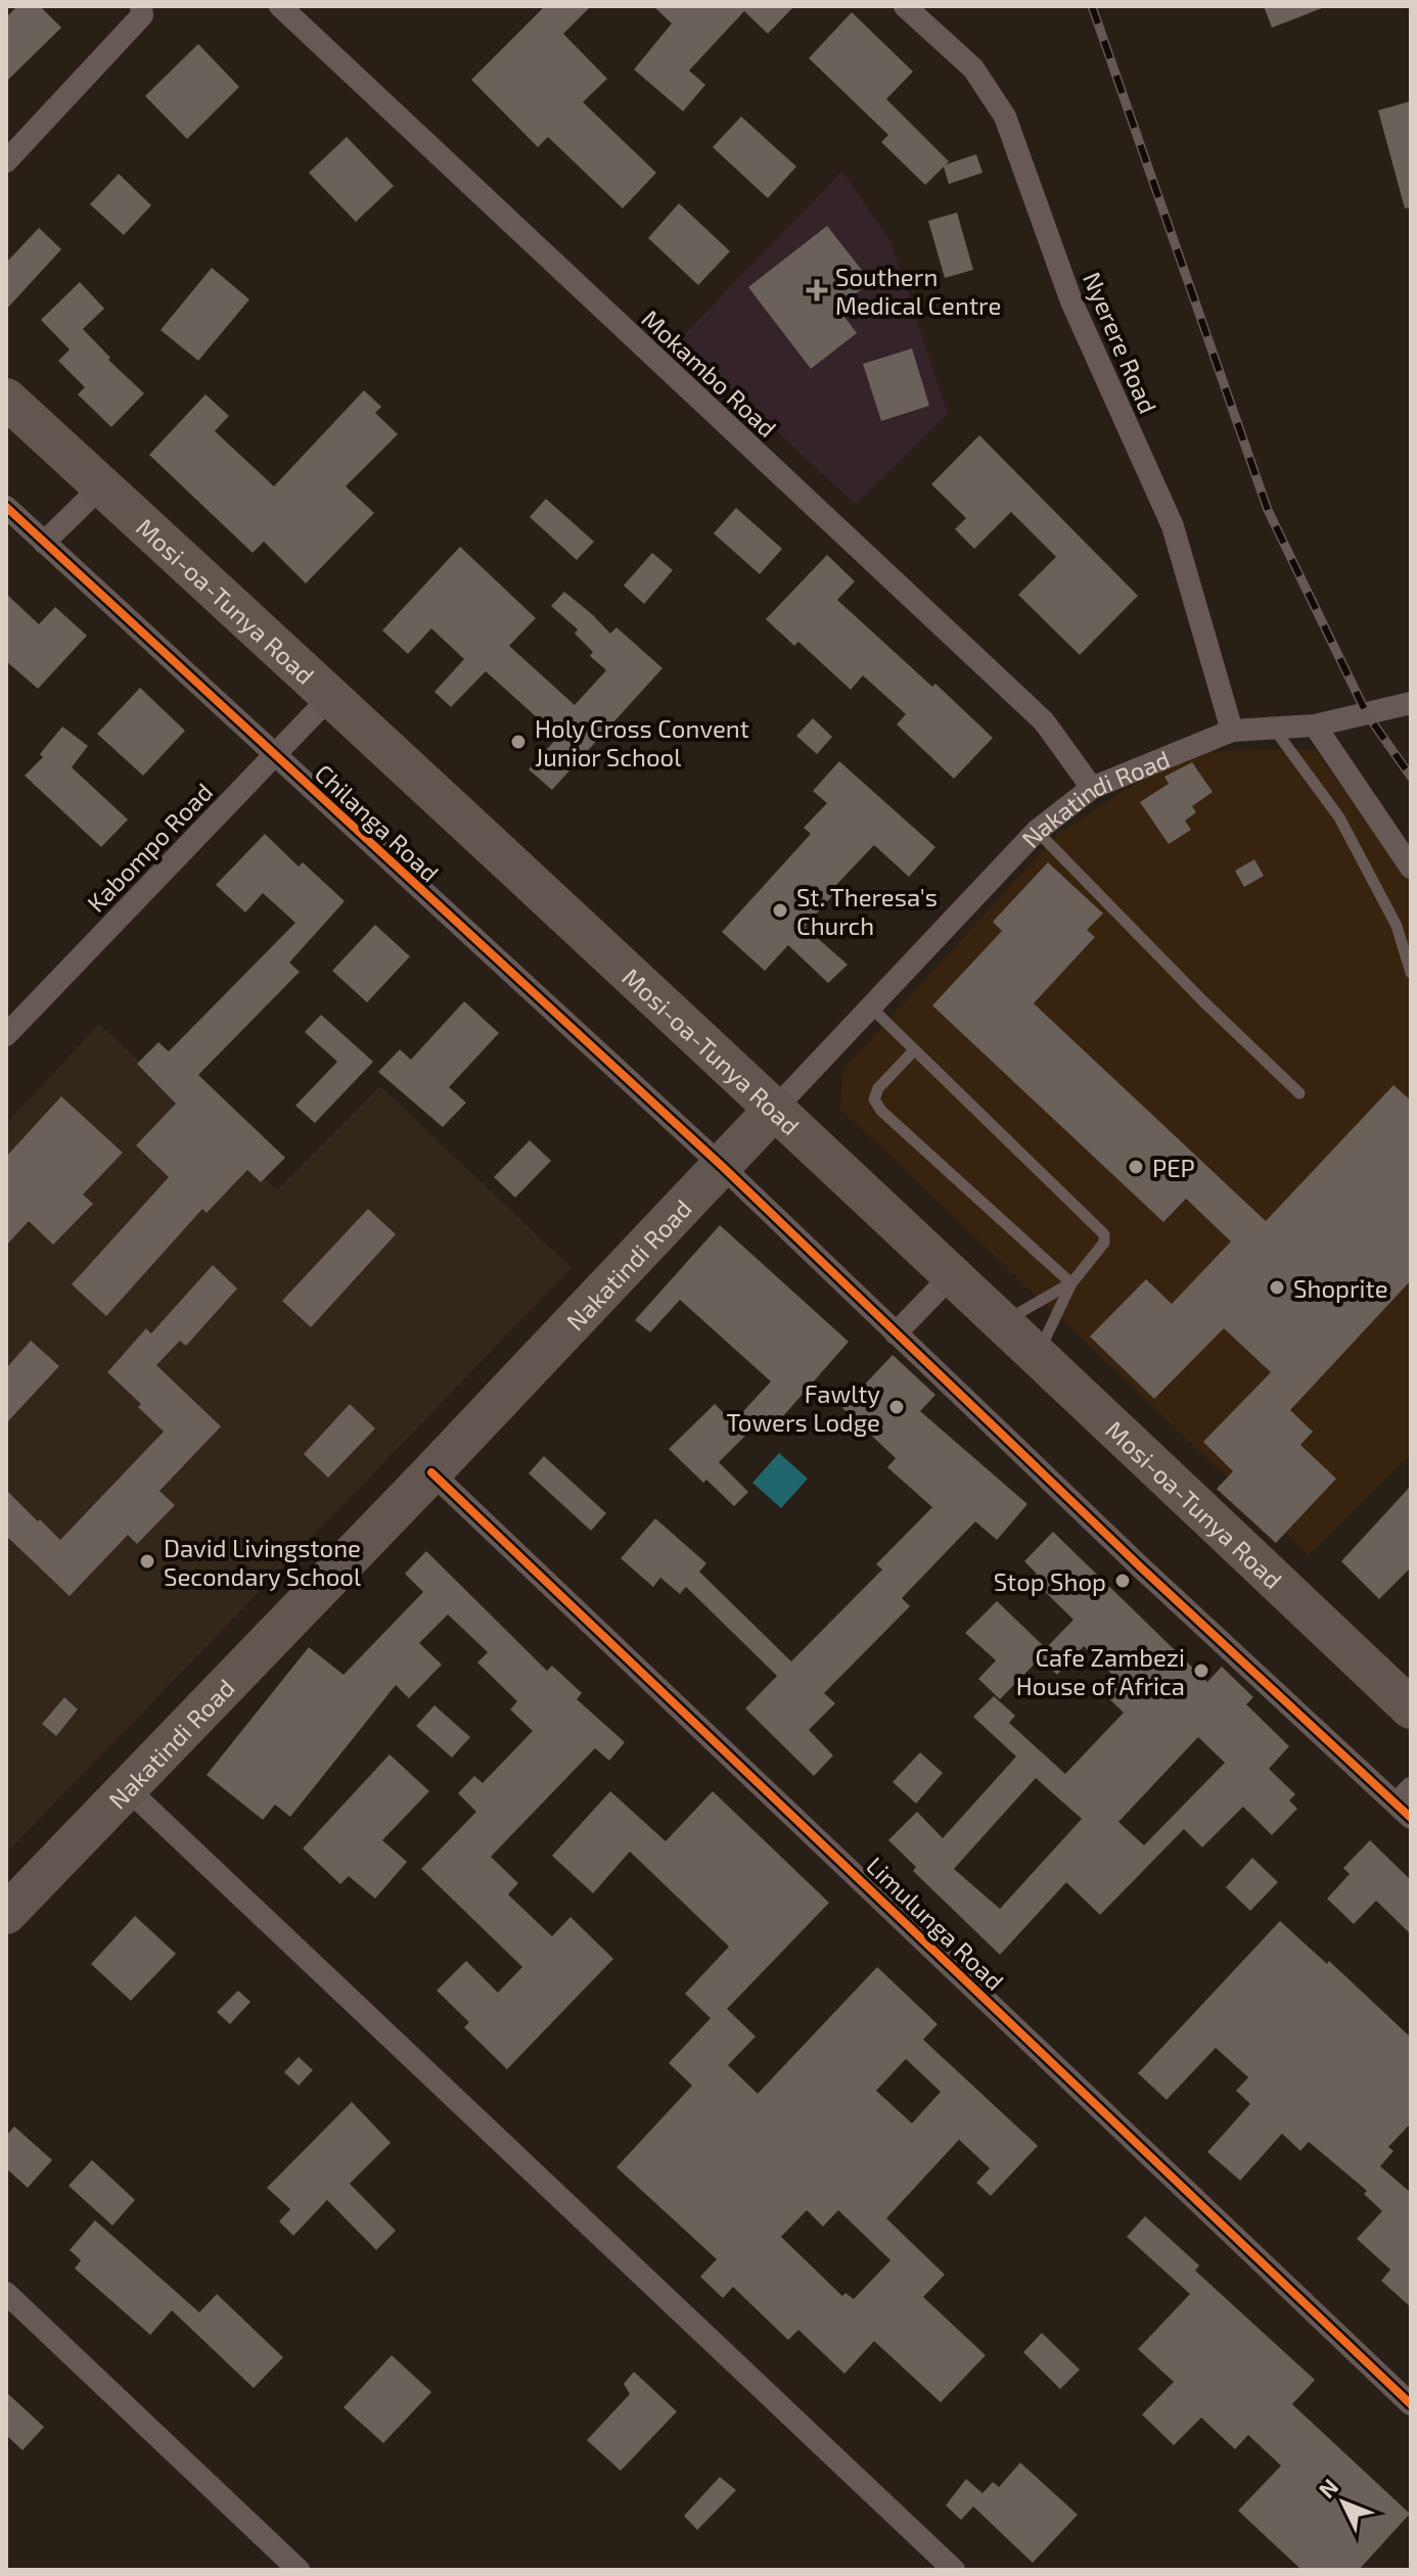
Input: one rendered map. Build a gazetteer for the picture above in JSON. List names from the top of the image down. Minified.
{"streets":{"highway":["Mosi-oa-Tunya Road","Nakatindi Road"],"street":["Nyerere Road","Mokambo Road","Chilanga Road","Kabompo Road","Limulunga Road"]},"crossings":[["Nyerere Road","Nakatindi Road"],["Mokambo Road","Nakatindi Road"],["Mosi-oa-Tunya Road","Nakatindi Road"],["Mosi-oa-Tunya Road","Kabompo Road"],["Nakatindi Road","Chilanga Road"],["Nakatindi Road","Limulunga Road"],["Chilanga Road","Kabompo Road"]],"places":{"health":["Southern Medical Centre"],"other":["Holy Cross Convent Junior School","St. Theresa's Church","PEP","Shoprite","Fawlty Towers Lodge","David Livingstone Secondary School","Stop Shop","Cafe Zambezi House of Africa"]},"north":"top left"}
